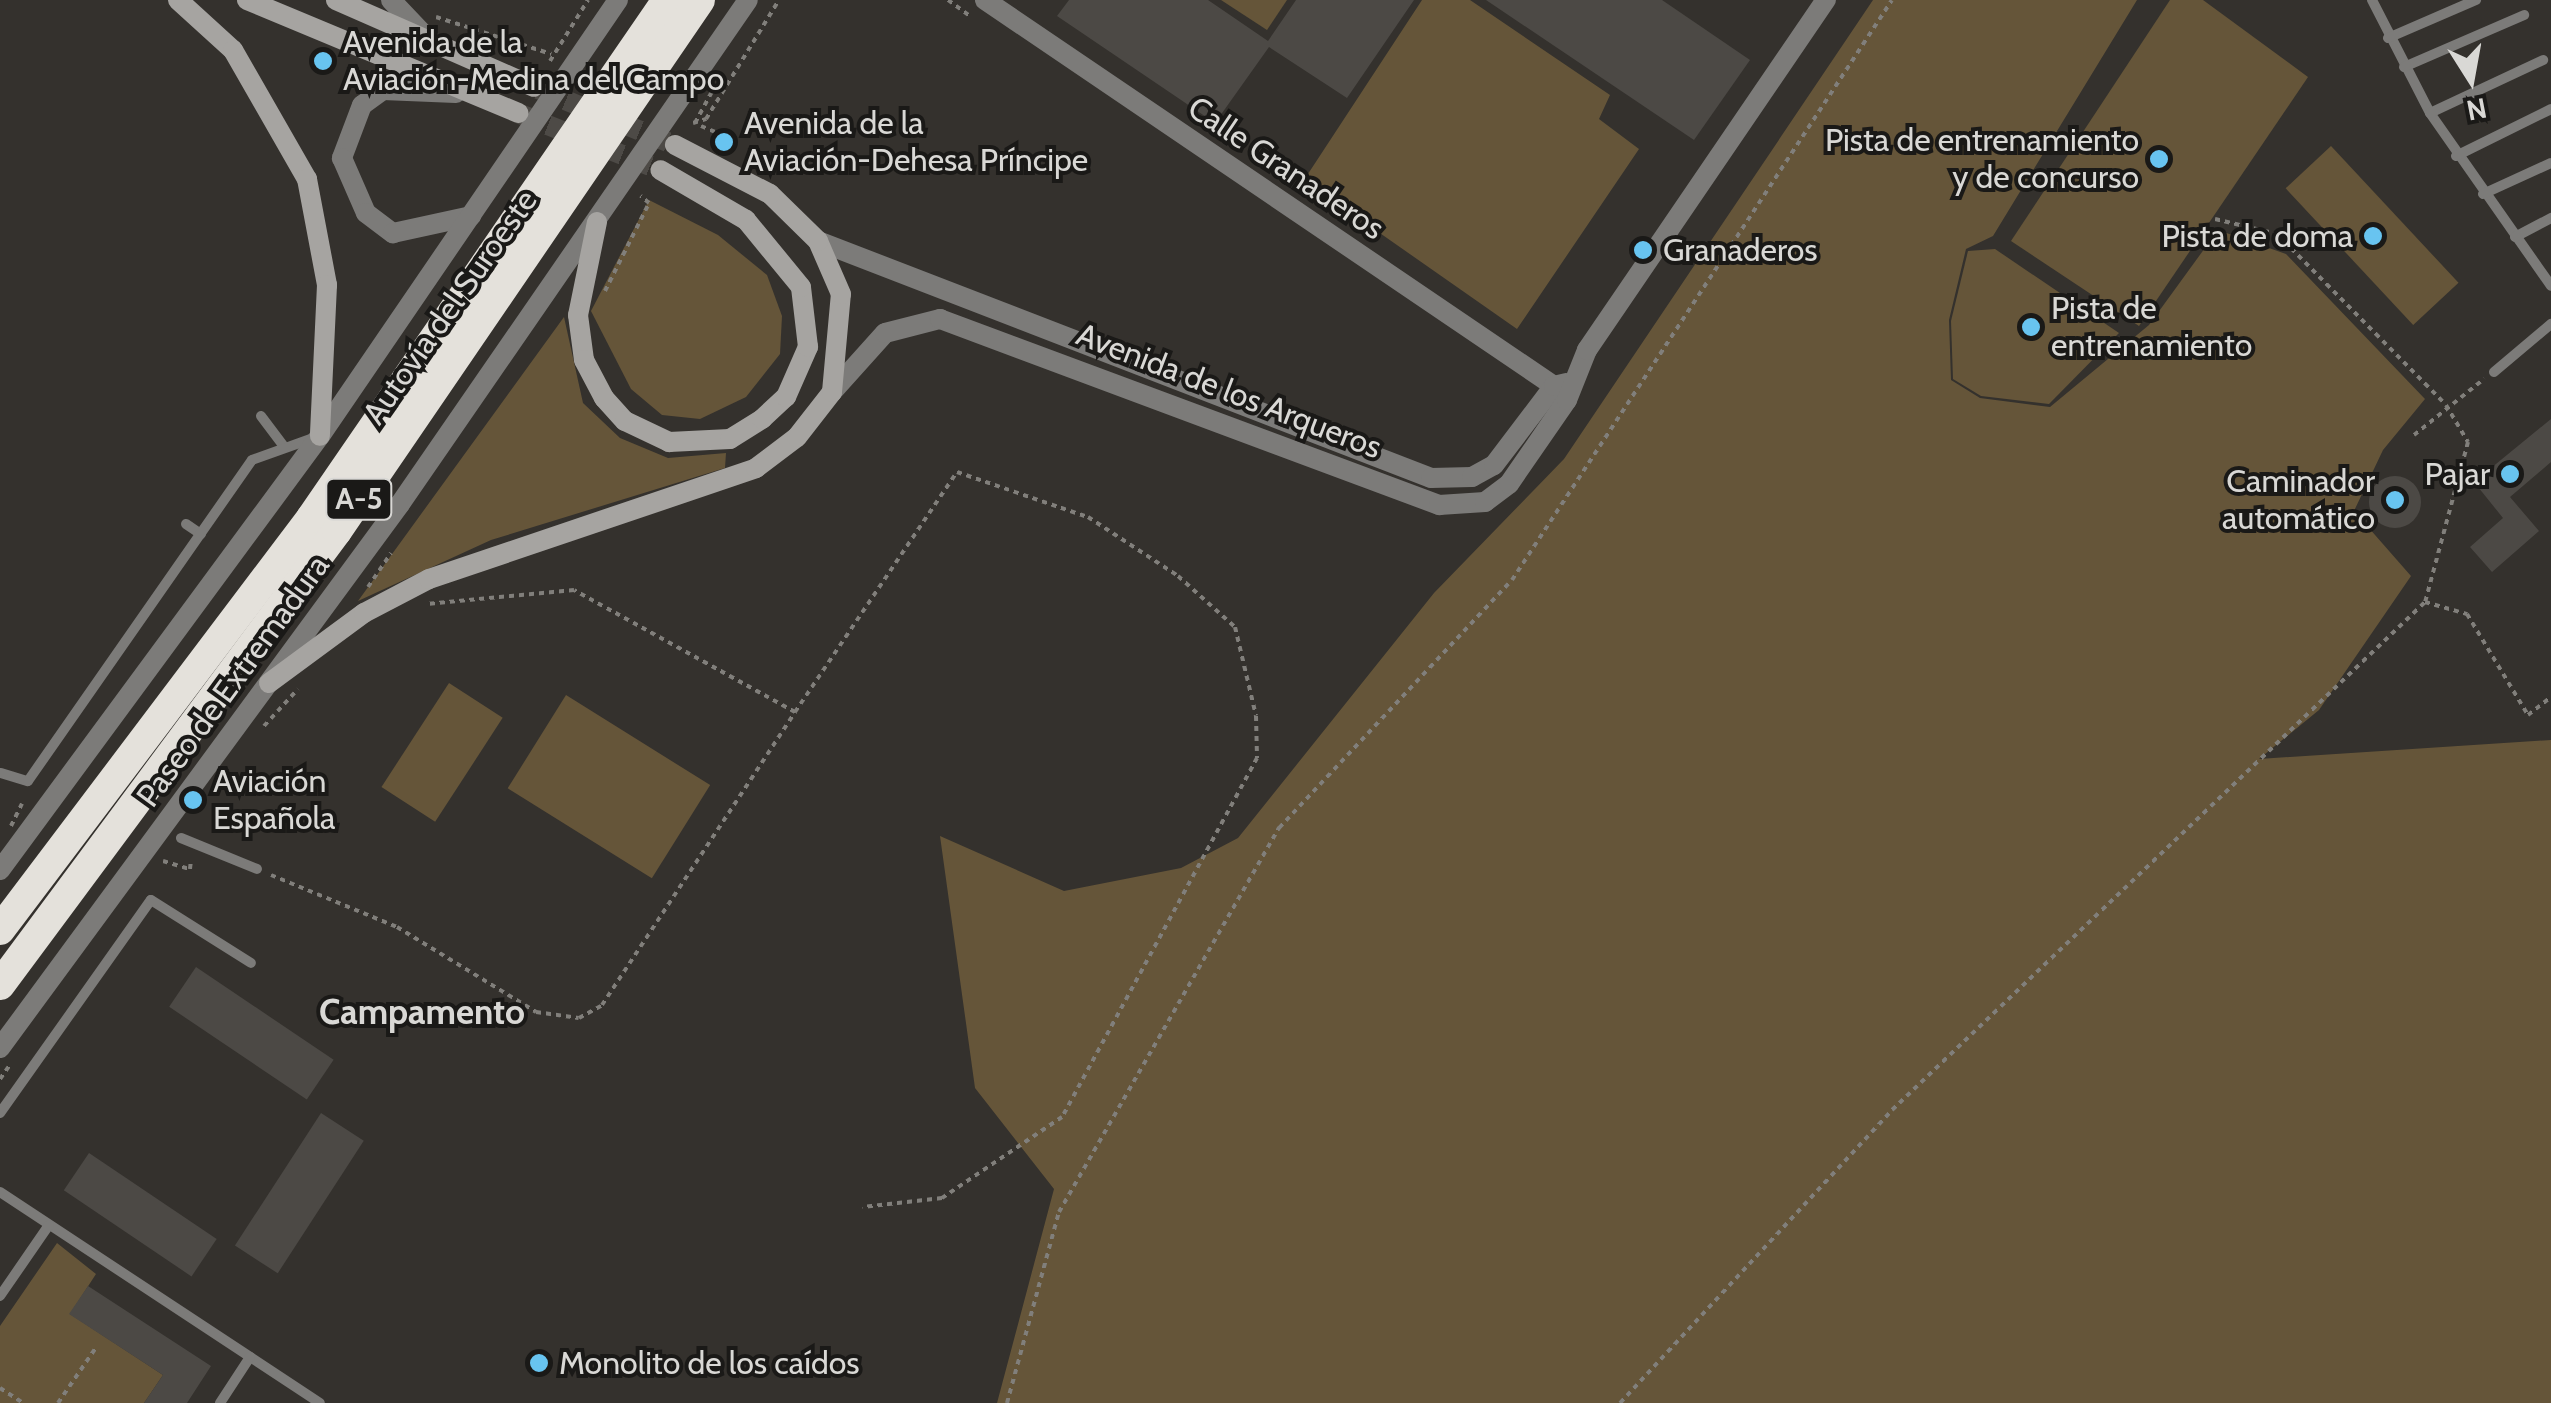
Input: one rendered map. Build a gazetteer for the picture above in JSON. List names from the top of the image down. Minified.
{"streets":{"highway":["Autovía del Suroeste","A-5"],"street":["Calle Granaderos","Avenida de los Arqueros","Paseo de Extremadura"]},"crossings":[["Calle Granaderos","Avenida de los Arqueros"]],"districts":["Campamento"],"places":["Avenida de la Aviación-Medina del Campo","Avenida de la Aviación-Dehesa Príncipe","Pista de entrenamiento y de concurso","Pista de doma","Granaderos","Pista de entrenamiento","Pajar","Caminador automático","Aviación Española","Monolito de los caídos"],"north":"bottom"}
